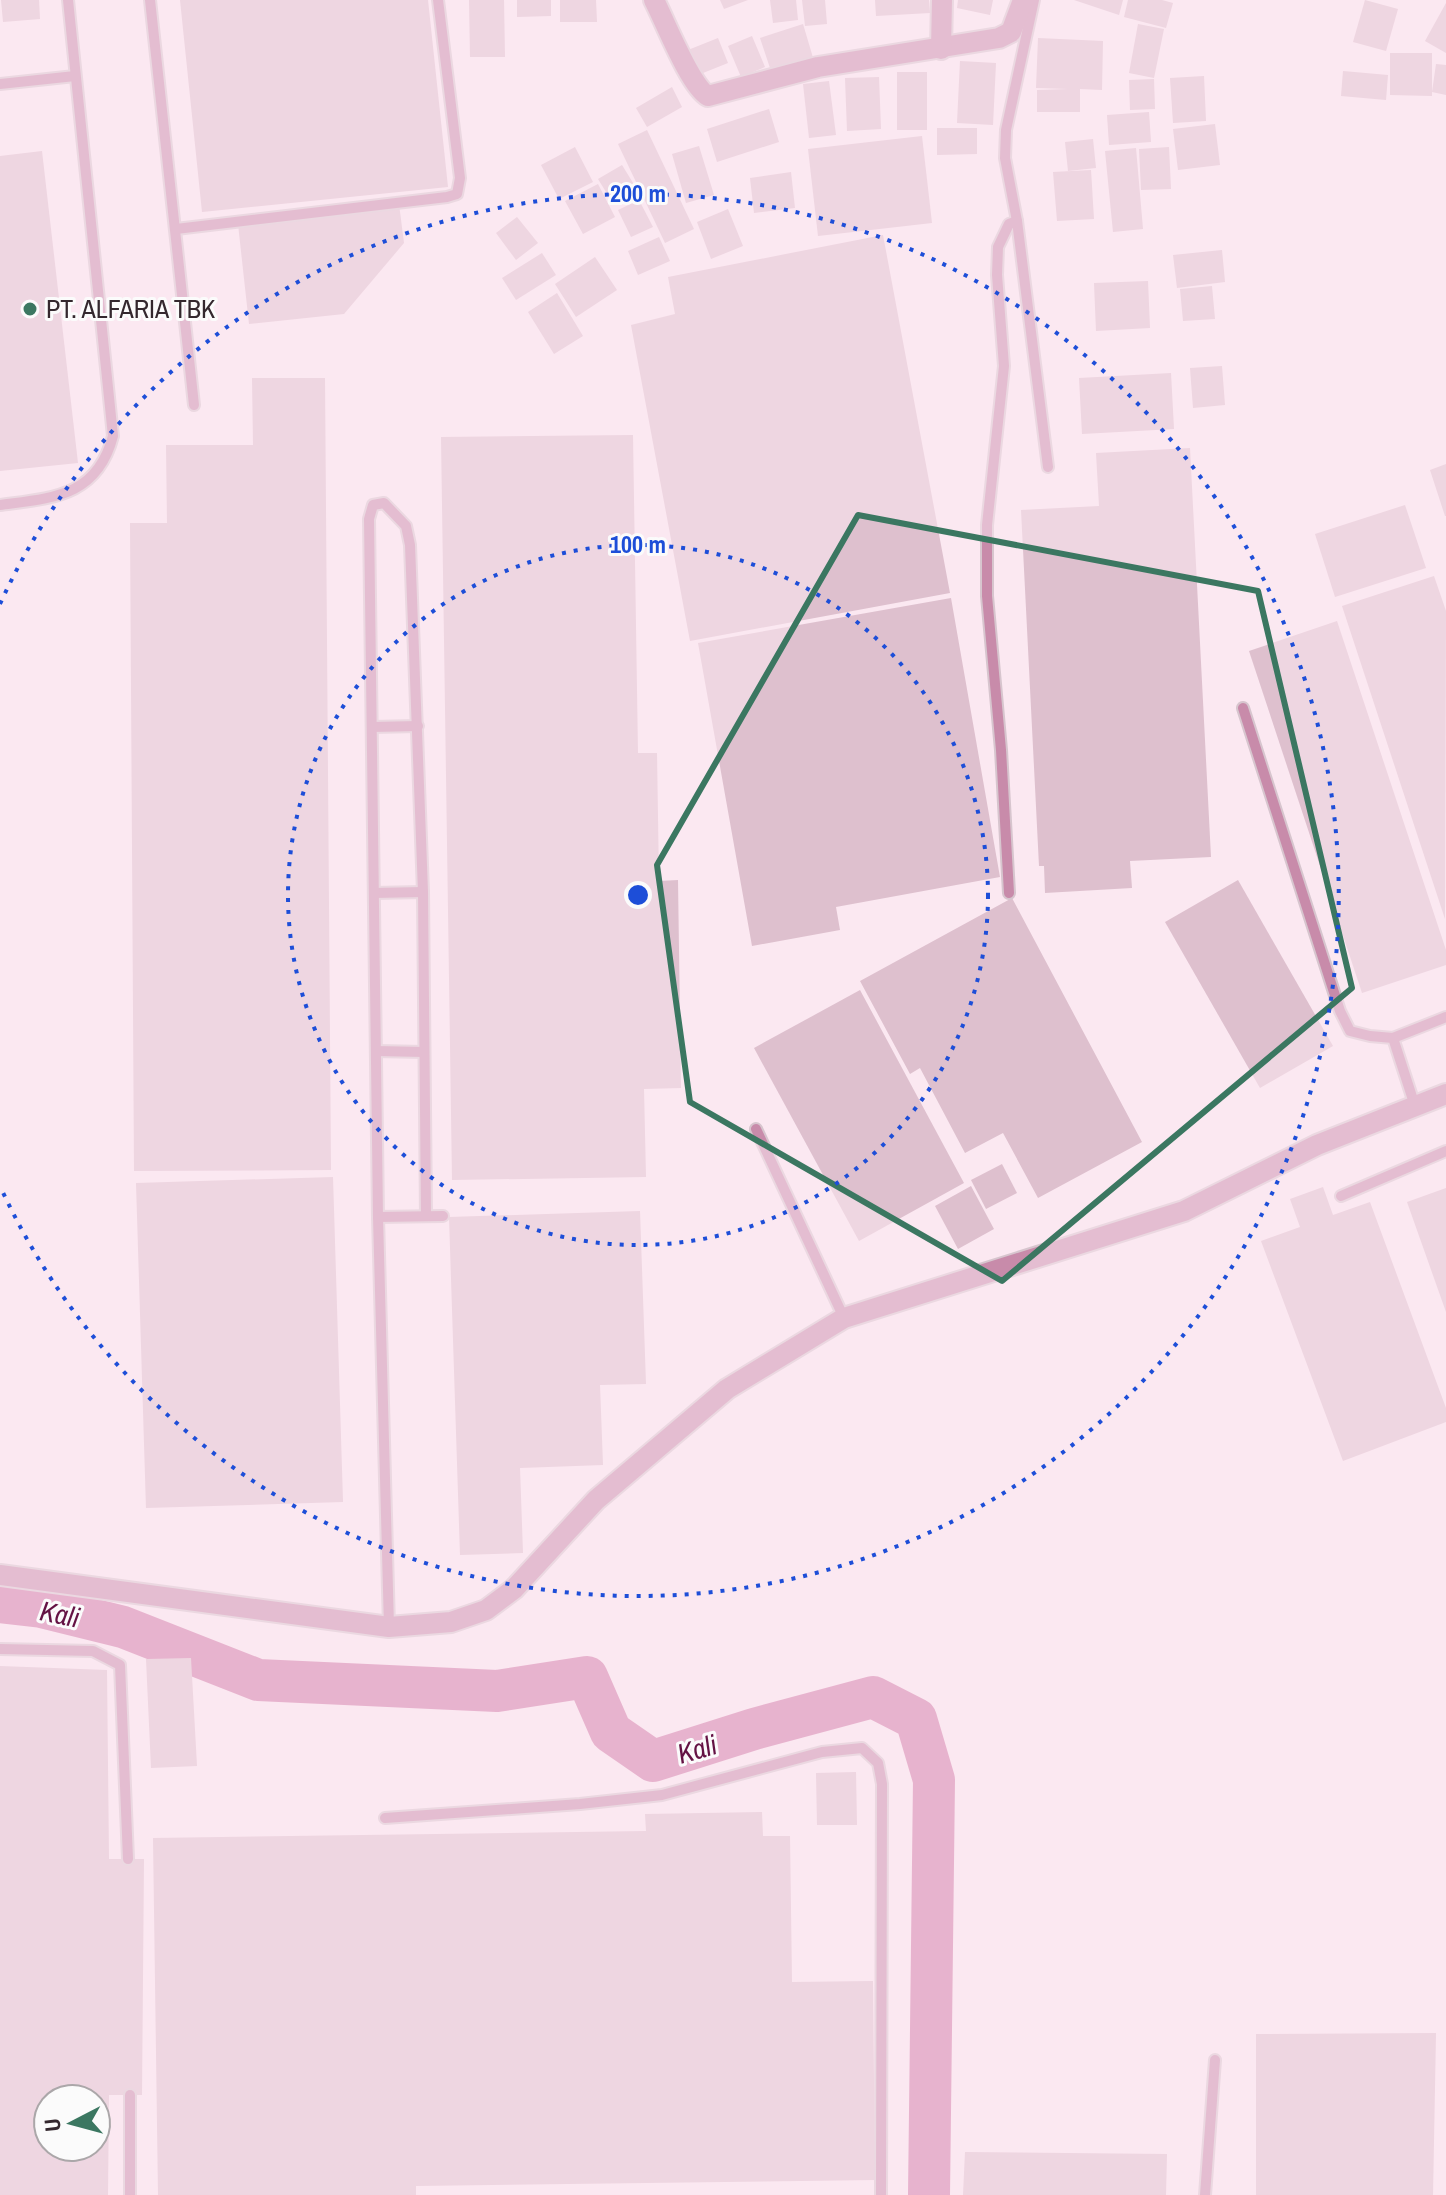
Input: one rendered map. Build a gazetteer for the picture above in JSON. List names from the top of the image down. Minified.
{"water":["Kali"],"places":["PT. ALFARIA TBK"],"north":"left","rings":["200 m","100 m"]}
